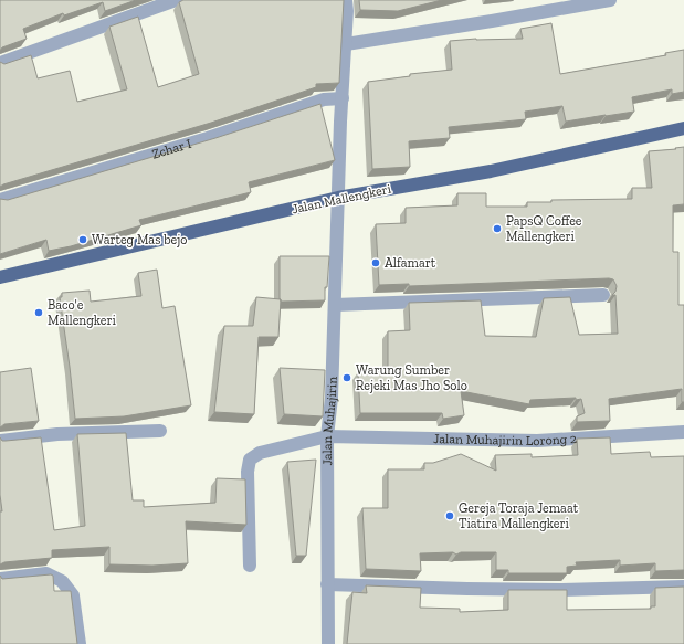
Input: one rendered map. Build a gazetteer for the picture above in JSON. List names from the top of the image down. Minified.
{"streets":{"main road":["Jalan Mallengkeri"],"street":["Zchar I","Jalan Muhajirin","Jalan Muhajirin Lorong 2"]},"crossings":[["Zchar I","Jalan Muhajirin"],["Jalan Mallengkeri","Jalan Muhajirin"],["Jalan Muhajirin","Jalan Muhajirin Lorong 2"]],"places":["PapsQ Coffee Mallengkeri","Warteg Mas bejo","Alfamart","Baco'e Mallengkeri","Warung Sumber Rejeki Mas Jho Solo","Gereja Toraja Jemaat Tiatira Mallengkeri"]}
